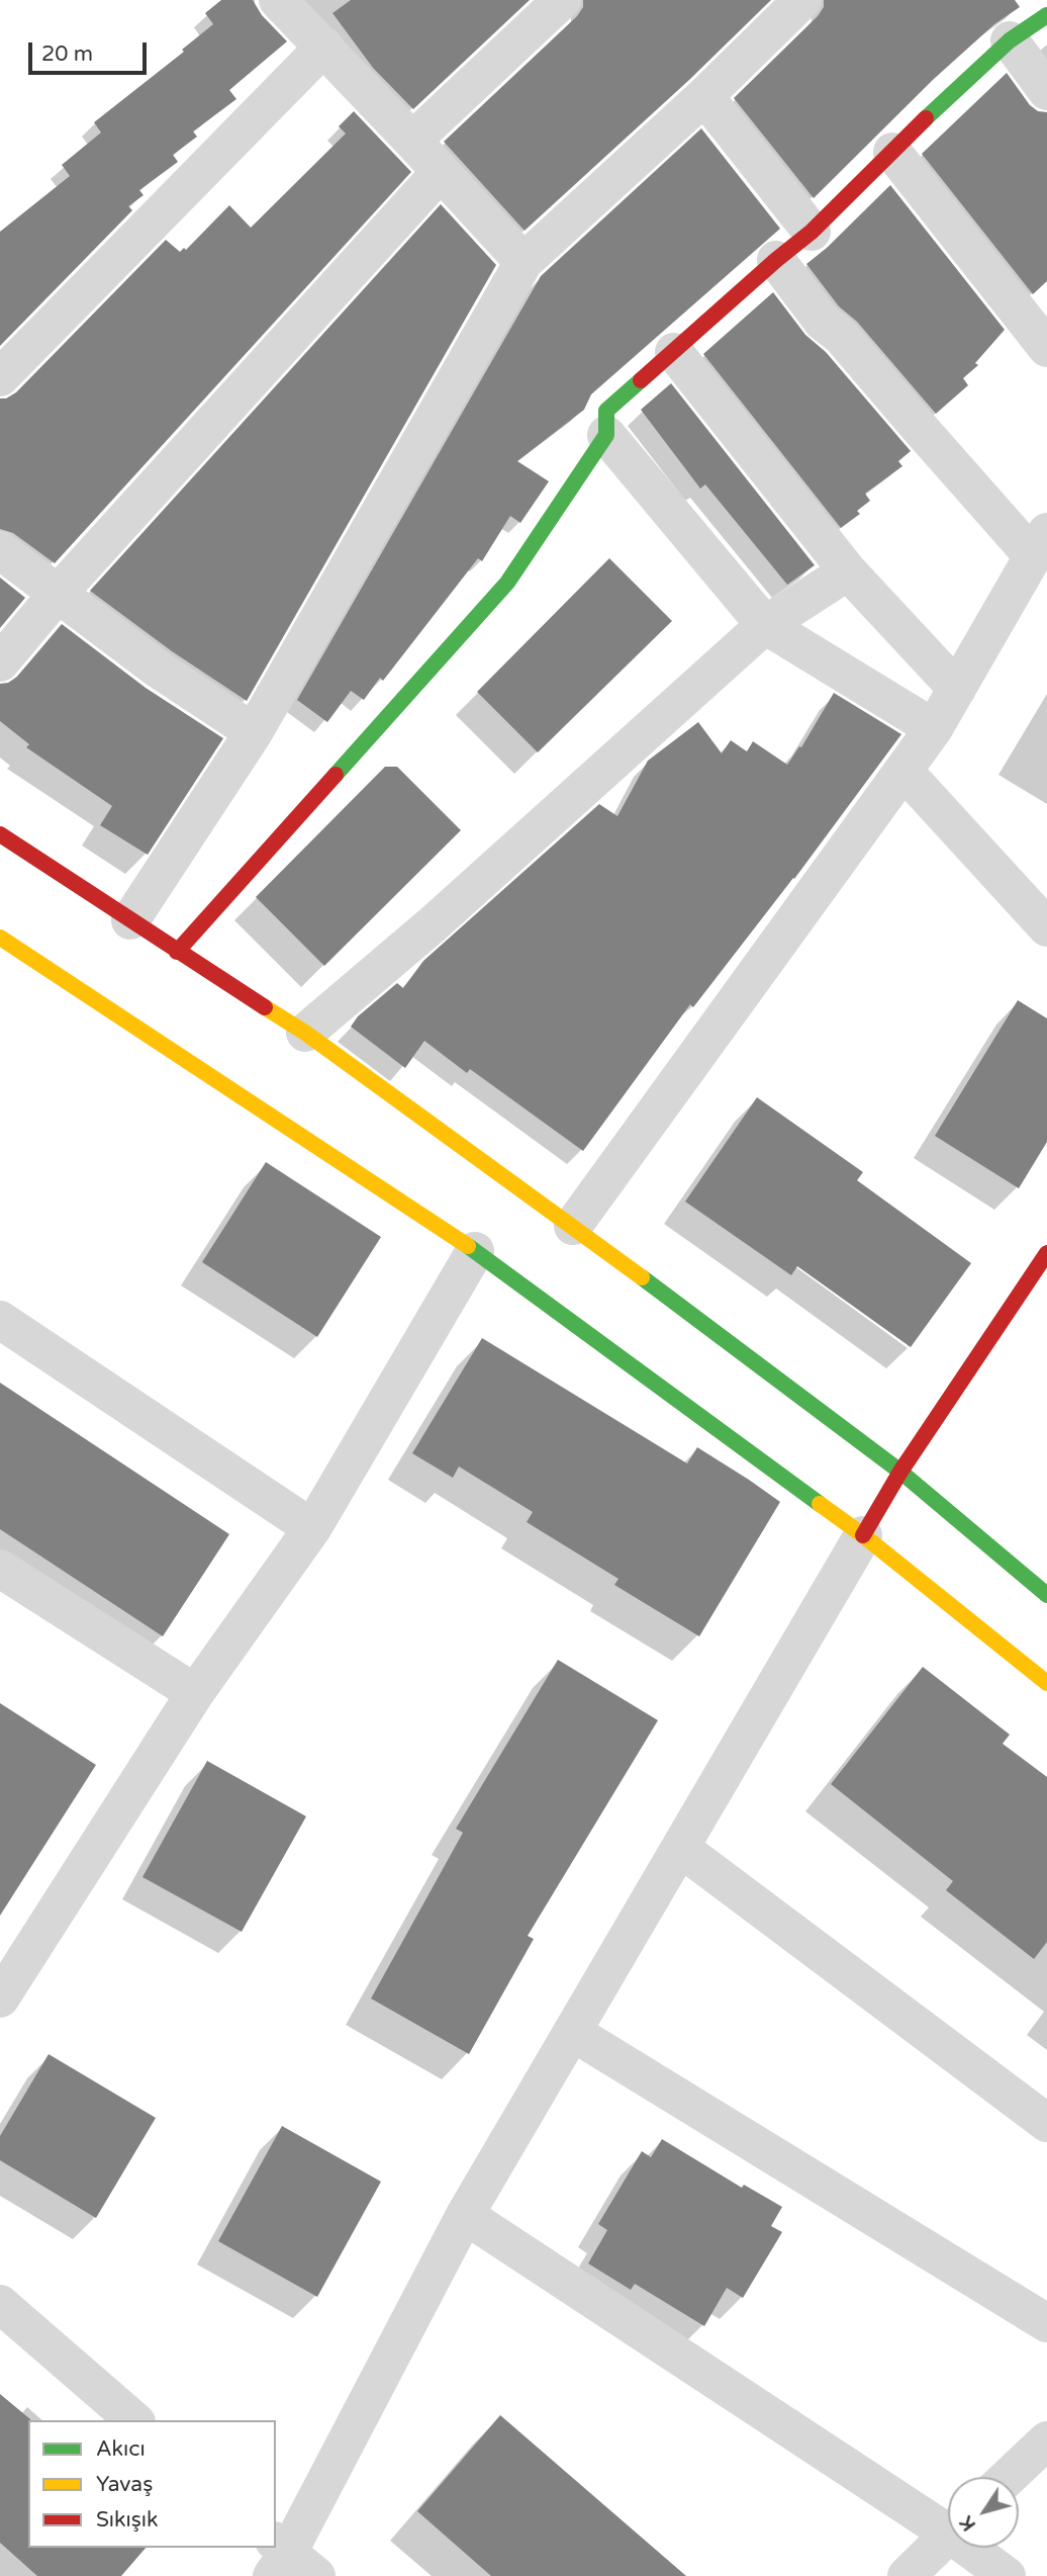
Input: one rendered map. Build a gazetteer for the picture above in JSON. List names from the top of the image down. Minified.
{"legend":["Akıcı","Yavaş","Sıkışık"],"scale_bar":"20 m","north":"bottom left"}
